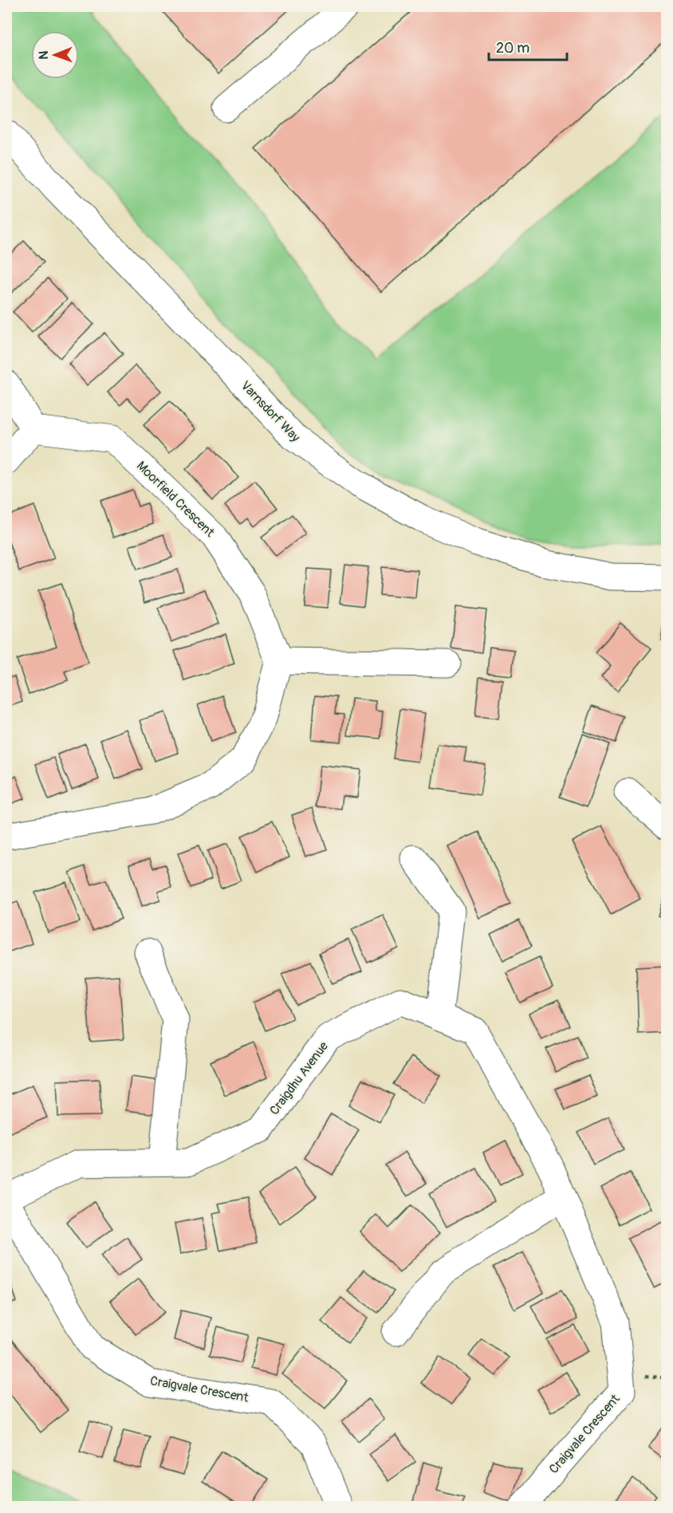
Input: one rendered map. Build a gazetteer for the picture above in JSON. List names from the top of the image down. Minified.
{"streets":{"street":["Varnsdorf Way","Moorfield Crescent","Craigdhu Avenue","Craigvale Crescent"]},"crossings":[["Craigdhu Avenue","Craigvale Crescent"]],"scale_bar":"20 m","north":"left"}
